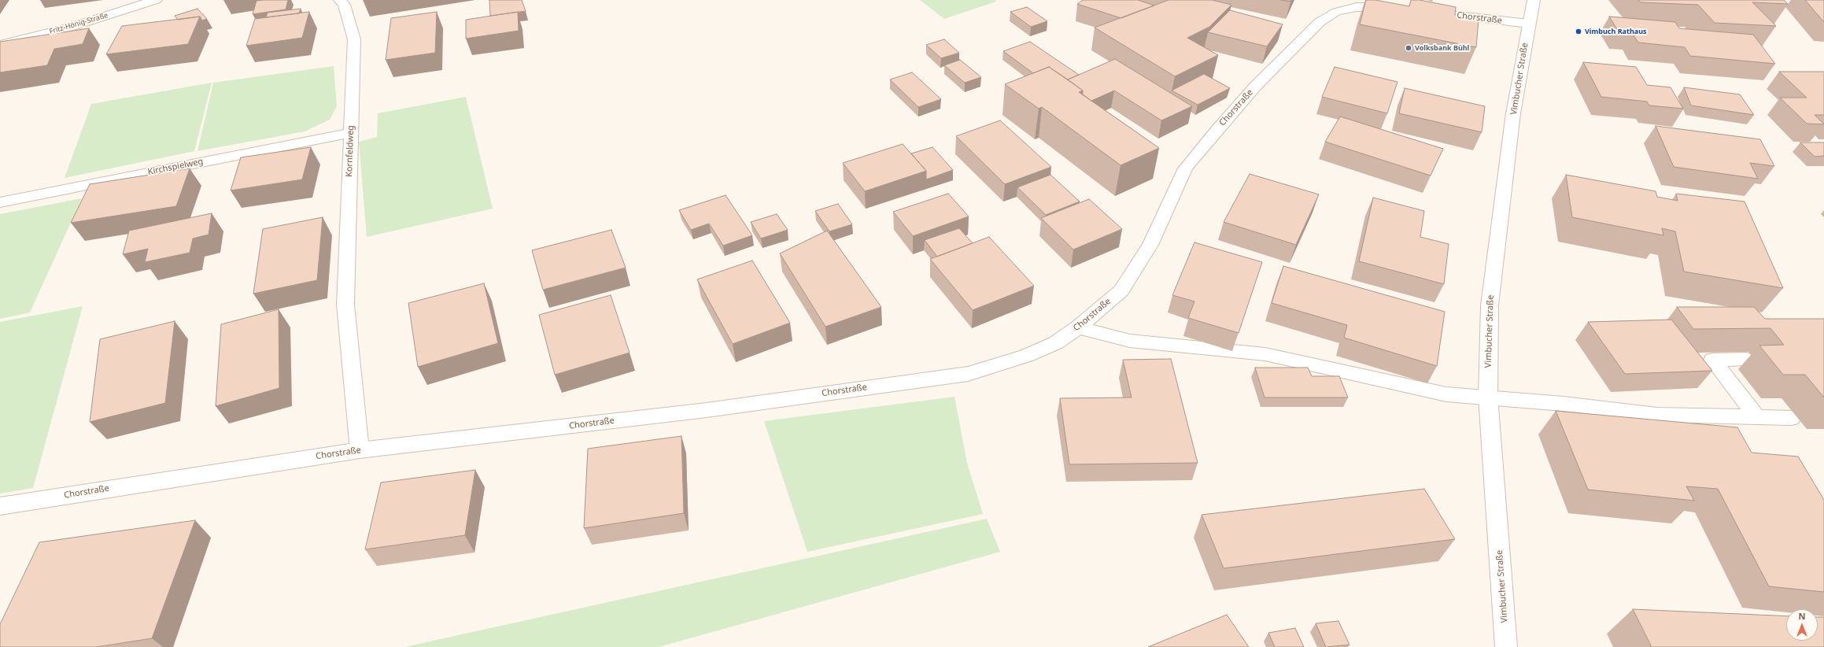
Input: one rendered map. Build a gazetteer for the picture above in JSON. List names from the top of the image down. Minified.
{"streets":{"street":["Chorstraße","Fritz-Hönig-Straße","Vimbucher Straße","Kornfeldweg","Kirchspielweg"]},"crossings":[["Chorstraße","Vimbucher Straße"],["Chorstraße","Kornfeldweg"],["Kornfeldweg","Kirchspielweg"]],"places":["Vimbuch Rathaus","Volksbank Bühl"],"north":"top"}
